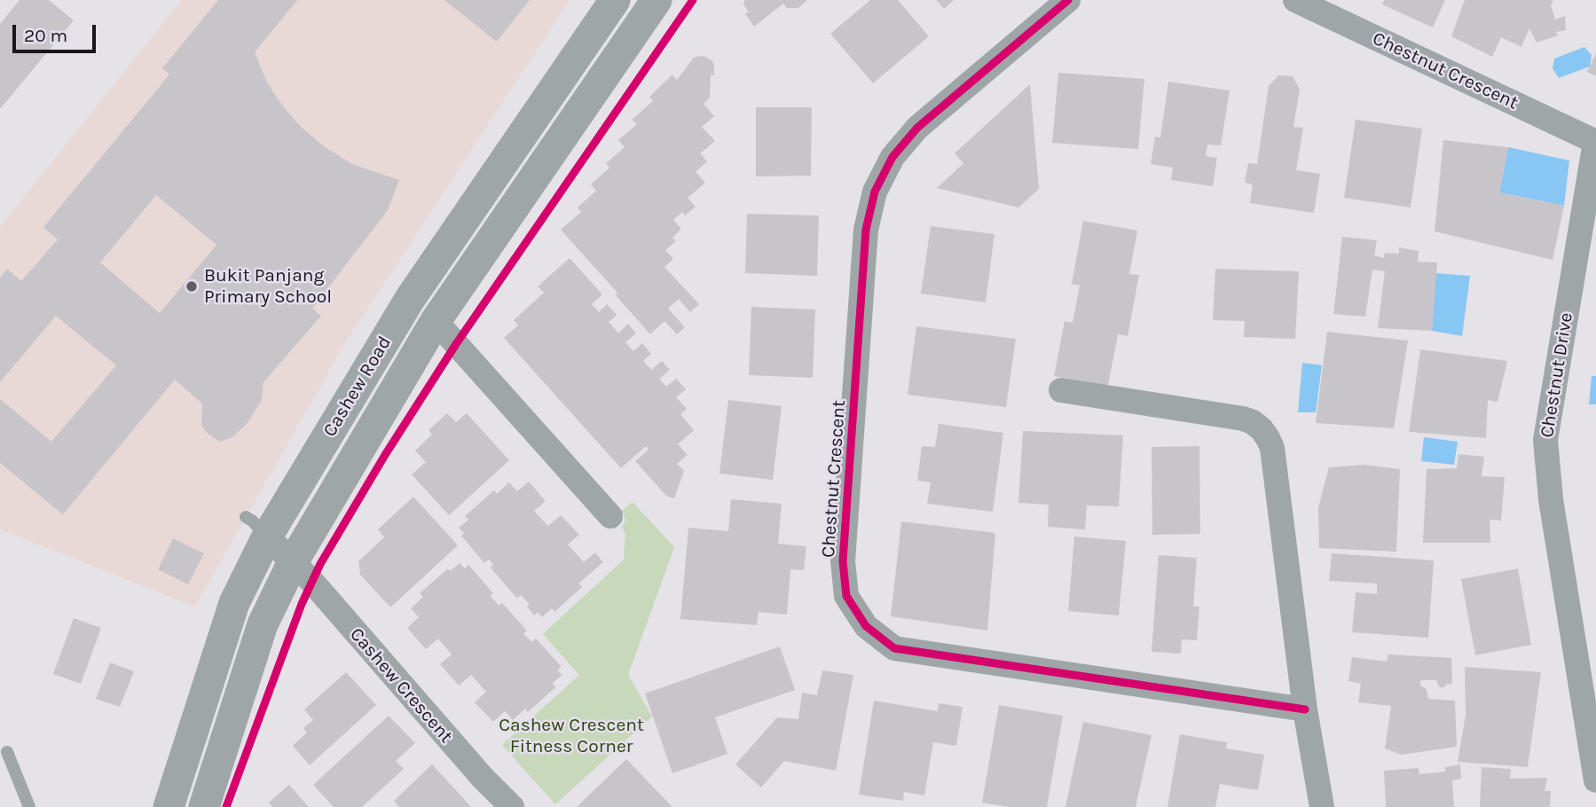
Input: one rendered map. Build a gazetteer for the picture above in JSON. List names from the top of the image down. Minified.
{"streets":{"street":["Chestnut Crescent","Chestnut Drive","Cashew Road","Cashew Crescent"]},"crossings":[["Chestnut Crescent","Chestnut Drive"],["Cashew Road","Cashew Crescent"]],"parks":["Cashew Crescent Fitness Corner"],"places":["Bukit Panjang Primary School"],"scale_bar":"20 m"}
